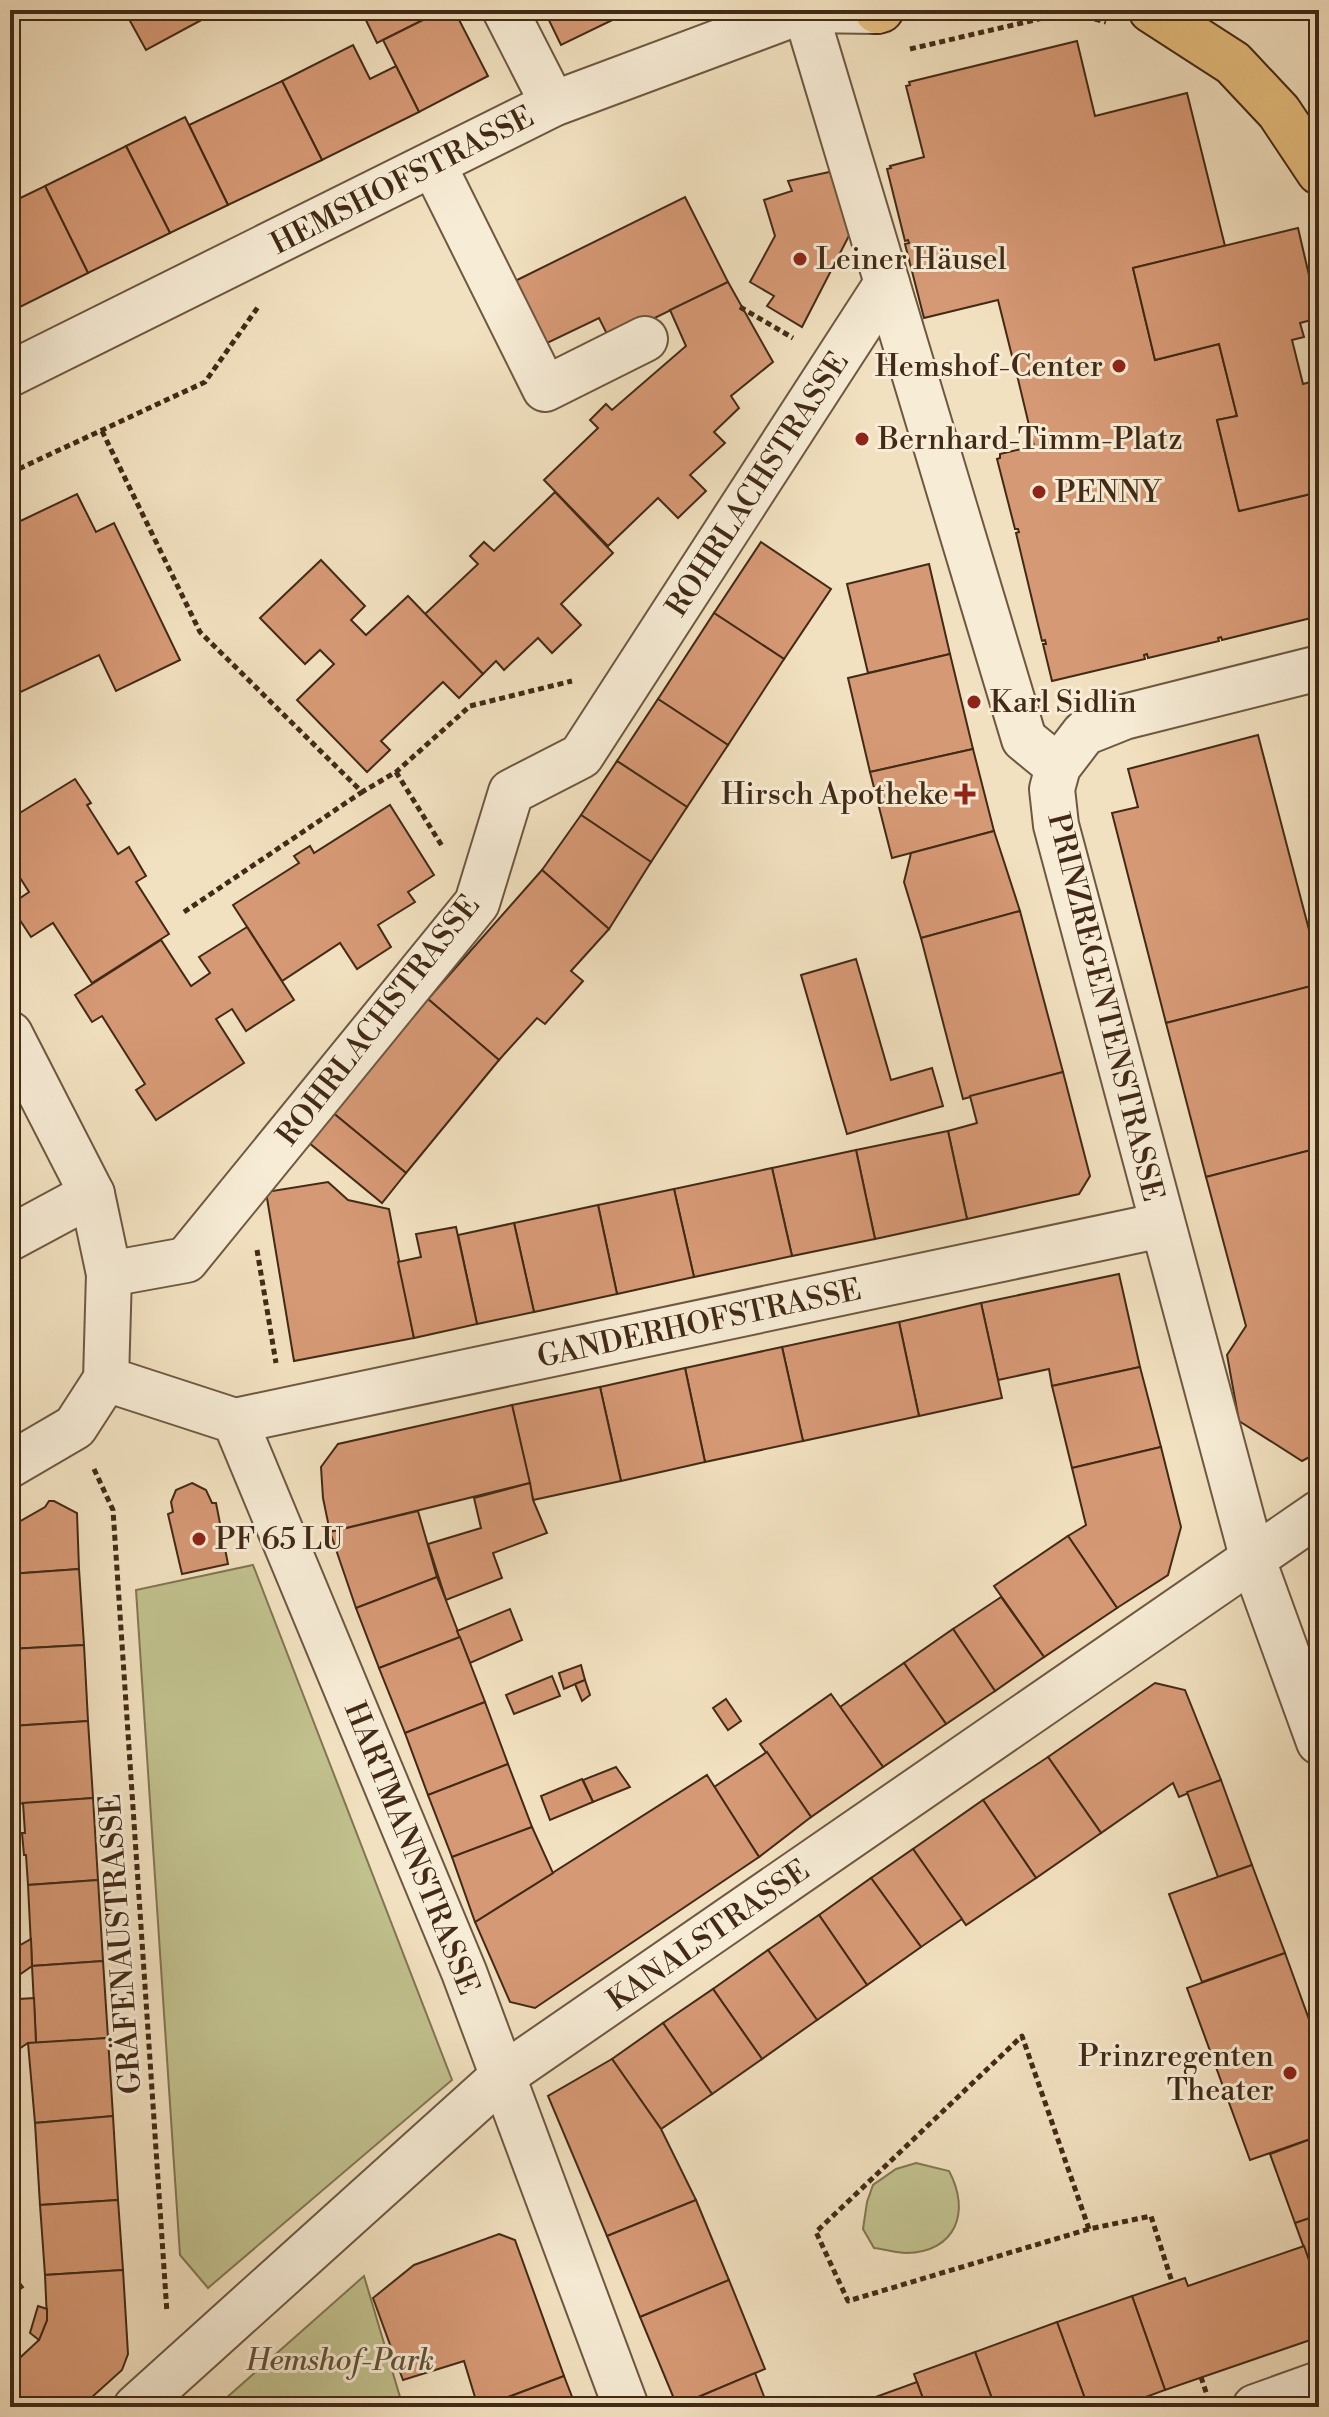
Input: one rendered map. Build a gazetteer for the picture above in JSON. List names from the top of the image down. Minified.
{"streets":{"street":["HEMSHOFSTRASSE","ROHRLACHSTRASSE","PRINZREGENTENSTRASSE","GANDERHOFSTRASSE","HARTMANNSTRASSE","KANALSTRASSE"],"path":["GRÄFENAUSTRASSE"]},"crossings":[["HEMSHOFSTRASSE","PRINZREGENTENSTRASSE"],["ROHRLACHSTRASSE","PRINZREGENTENSTRASSE"],["PRINZREGENTENSTRASSE","GANDERHOFSTRASSE"],["PRINZREGENTENSTRASSE","KANALSTRASSE"],["GANDERHOFSTRASSE","HARTMANNSTRASSE"],["HARTMANNSTRASSE","KANALSTRASSE"],["KANALSTRASSE","GRÄFENAUSTRASSE"]],"parks":["Hemshof-Park"],"places":{"other":["Leiner Häusel","Hemshof-Center","Bernhard-Timm-Platz","PENNY","Karl Sidlin","PF 65 LU","Prinzregenten Theater"],"health":["Hirsch Apotheke"]}}
